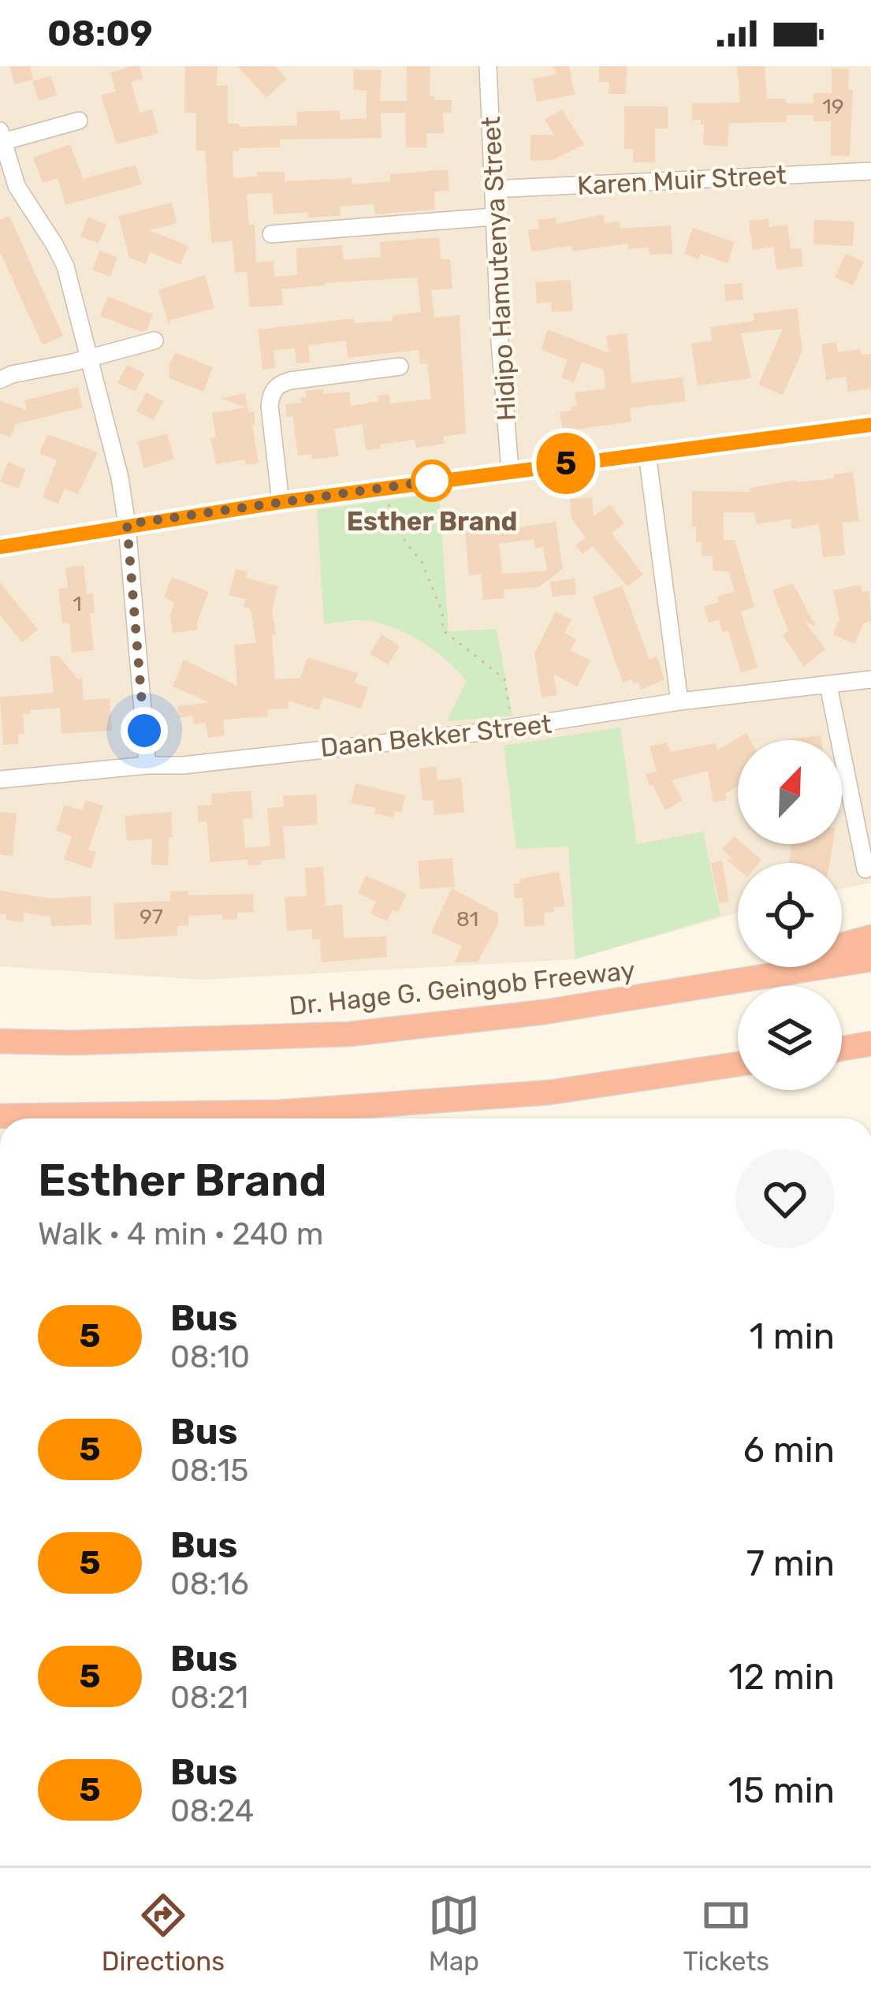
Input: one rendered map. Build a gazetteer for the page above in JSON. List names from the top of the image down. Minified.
{"streets":{"highway":["Dr. Hage G. Geingob Freeway"],"street":["Karen Muir Street","Hidipo Hamutenya Street","Daan Bekker Street"]},"crossings":[["Karen Muir Street","Hidipo Hamutenya Street"]],"places":["Esther Brand"],"lines":["bus line 5"],"house_numbers":["19","1","97","81"],"north":"top right","page":{"status":"08:09","on_map":"5","heading":["Esther Brand","Walk · 4 min · 240 m"],"list":[{"mark":"5","name":"Bus","note":"08:10","value":"1 min"},{"mark":"5","name":"Bus","note":"08:15","value":"6 min"},{"mark":"5","name":"Bus","note":"08:16","value":"7 min"},{"mark":"5","name":"Bus","note":"08:21","value":"12 min"},{"mark":"5","name":"Bus","note":"08:24","value":"15 min"}],"tabs":["Directions","Map","Tickets"]}}
